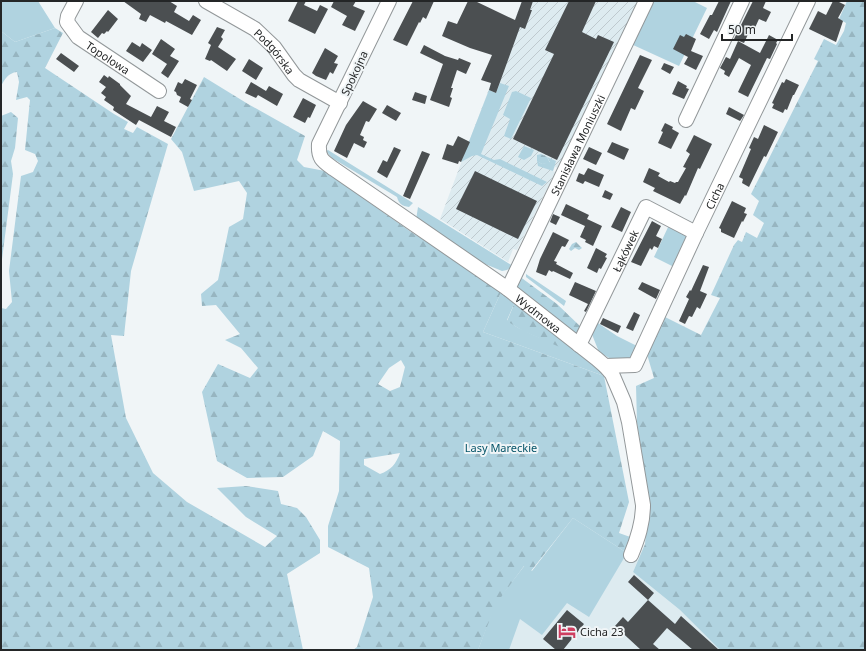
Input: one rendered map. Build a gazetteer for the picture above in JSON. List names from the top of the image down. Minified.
{"streets":{"street":["Podgórska","Topolowa","Spokojna","Stanisława Moniuszki","Cicha","Łąkówek","Wydmowa"]},"crossings":[["Podgórska","Spokojna"],["Spokojna","Wydmowa"],["Stanisława Moniuszki","Wydmowa"],["Cicha","Łąkówek"],["Cicha","Wydmowa"],["Łąkówek","Wydmowa"]],"parks":["Lasy Mareckie"],"places":{"hotel":["Cicha 23"]},"scale_bar":"50 m"}
